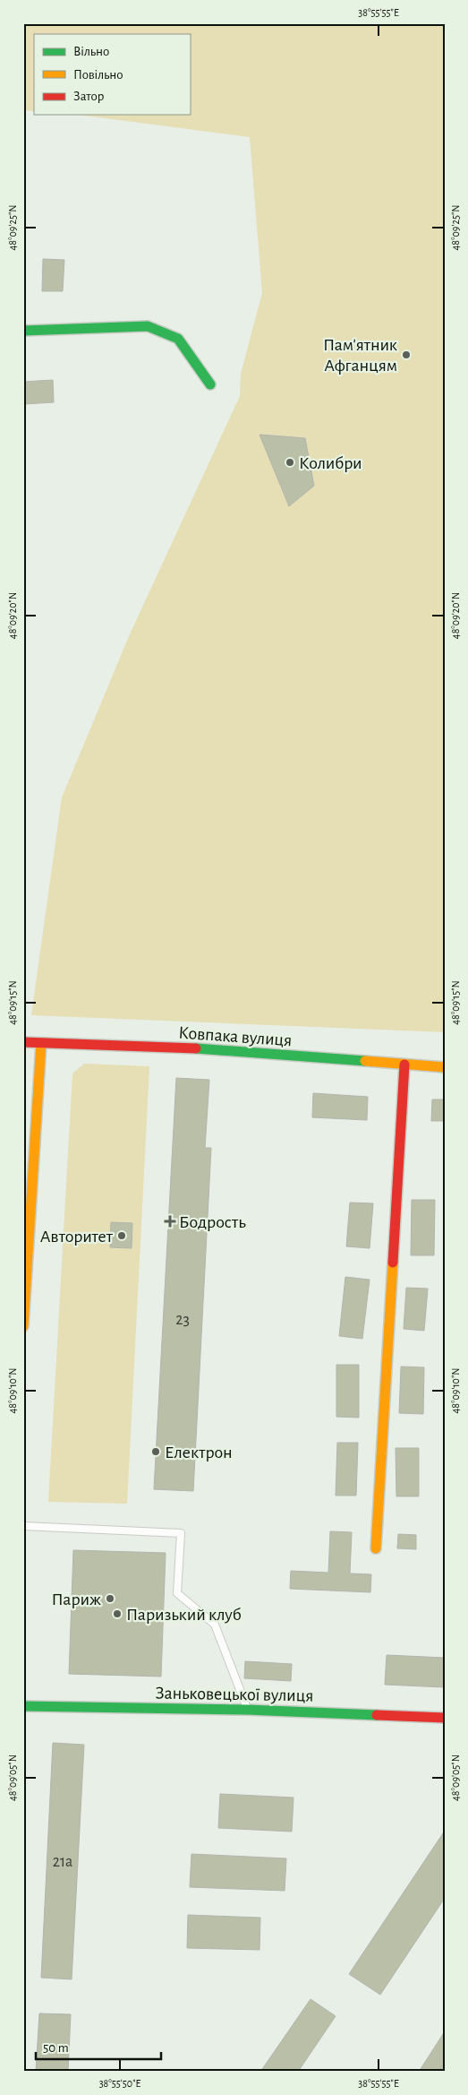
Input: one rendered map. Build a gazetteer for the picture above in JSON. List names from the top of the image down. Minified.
{"streets":{"street":["Ковпака вулиця","Заньковецької вулиця"]},"places":{"other":["Пам'ятник Афганцям","Колибри","Авторитет","Електрон","Париж","Паризький клуб"],"health":["Бодрость"]},"house_numbers":["23","21а"],"legend":["Вільно","Повільно","Затор"],"scale_bar":"50 m","coordinates":["38°55'55\"E","48°09'25\"N","48°09'20\"N","48°09'15\"N","48°09'10\"N","48°09'05\"N","38°55'50\"E"]}
